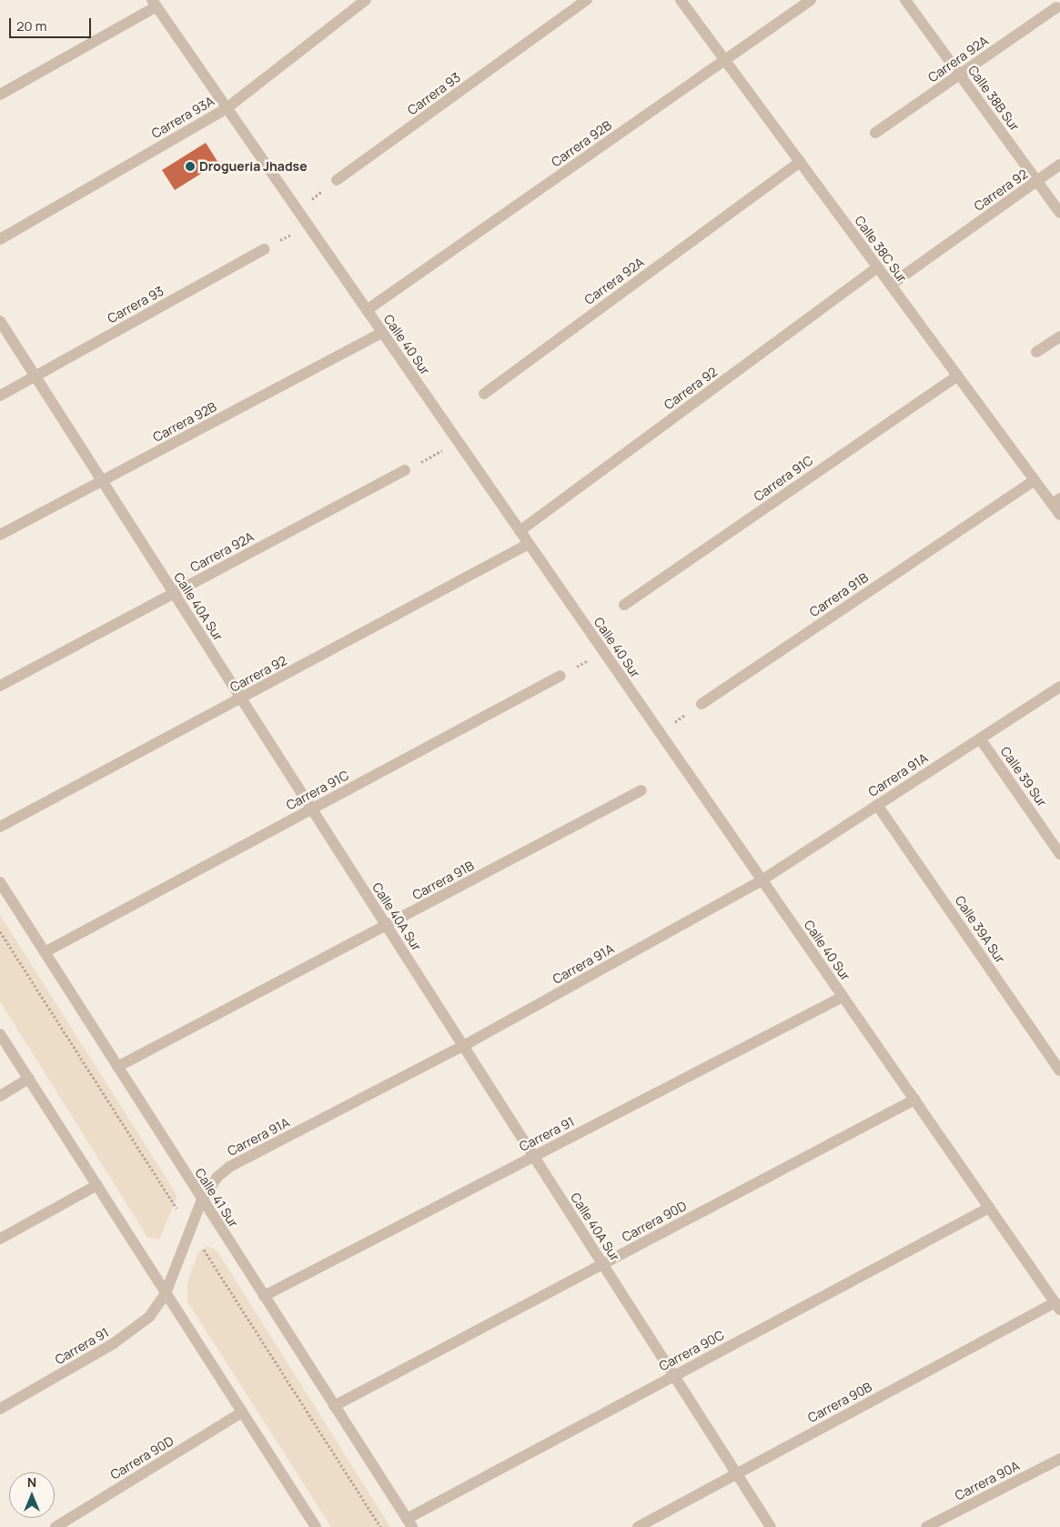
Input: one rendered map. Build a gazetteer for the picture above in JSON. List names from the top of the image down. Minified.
{"streets":{"street":["Carrera 92A","Carrera 93","Calle 38B Sur","Carrera 93A","Carrera 92B","Carrera 92","Calle 38C Sur","Calle 40 Sur","Carrera 91C","Carrera 91B","Calle 40A Sur","Carrera 91A","Calle 39 Sur","Calle 39A Sur","Carrera 91","Calle 41 Sur","Carrera 90D","Carrera 90C","Carrera 90B","Carrera 90A"]},"crossings":[["Carrera 92A","Calle 38B Sur"],["Carrera 92A","Calle 38C Sur"],["Carrera 92A","Calle 40A Sur"],["Carrera 93","Calle 40A Sur"],["Calle 38B Sur","Carrera 92"],["Carrera 93A","Calle 40 Sur"],["Carrera 92B","Calle 38C Sur"],["Carrera 92B","Calle 40 Sur"],["Carrera 92B","Calle 40A Sur"],["Carrera 92","Calle 38C Sur"],["Carrera 92","Calle 40 Sur"],["Carrera 92","Calle 40A Sur"],["Calle 38C Sur","Carrera 91C"],["Calle 38C Sur","Carrera 91B"],["Calle 40 Sur","Carrera 91A"],["Calle 40 Sur","Carrera 91"],["Calle 40 Sur","Carrera 90D"],["Calle 40 Sur","Carrera 90C"],["Calle 40 Sur","Carrera 90B"],["Carrera 91C","Calle 40A Sur"],["Carrera 91C","Calle 41 Sur"],["Carrera 91B","Calle 40A Sur"],["Carrera 91B","Calle 41 Sur"],["Calle 40A Sur","Carrera 91A"],["Calle 40A Sur","Carrera 91"],["Calle 40A Sur","Carrera 90D"],["Calle 40A Sur","Carrera 90C"],["Calle 40A Sur","Carrera 90B"],["Carrera 91A","Calle 39 Sur"],["Carrera 91A","Calle 39A Sur"],["Carrera 91A","Carrera 91"],["Carrera 91A","Calle 41 Sur"],["Carrera 91","Calle 41 Sur"],["Calle 41 Sur","Carrera 90D"],["Calle 41 Sur","Carrera 90C"]],"places":["Drogueria Jhadse"],"scale_bar":"20 m","north":"top"}
